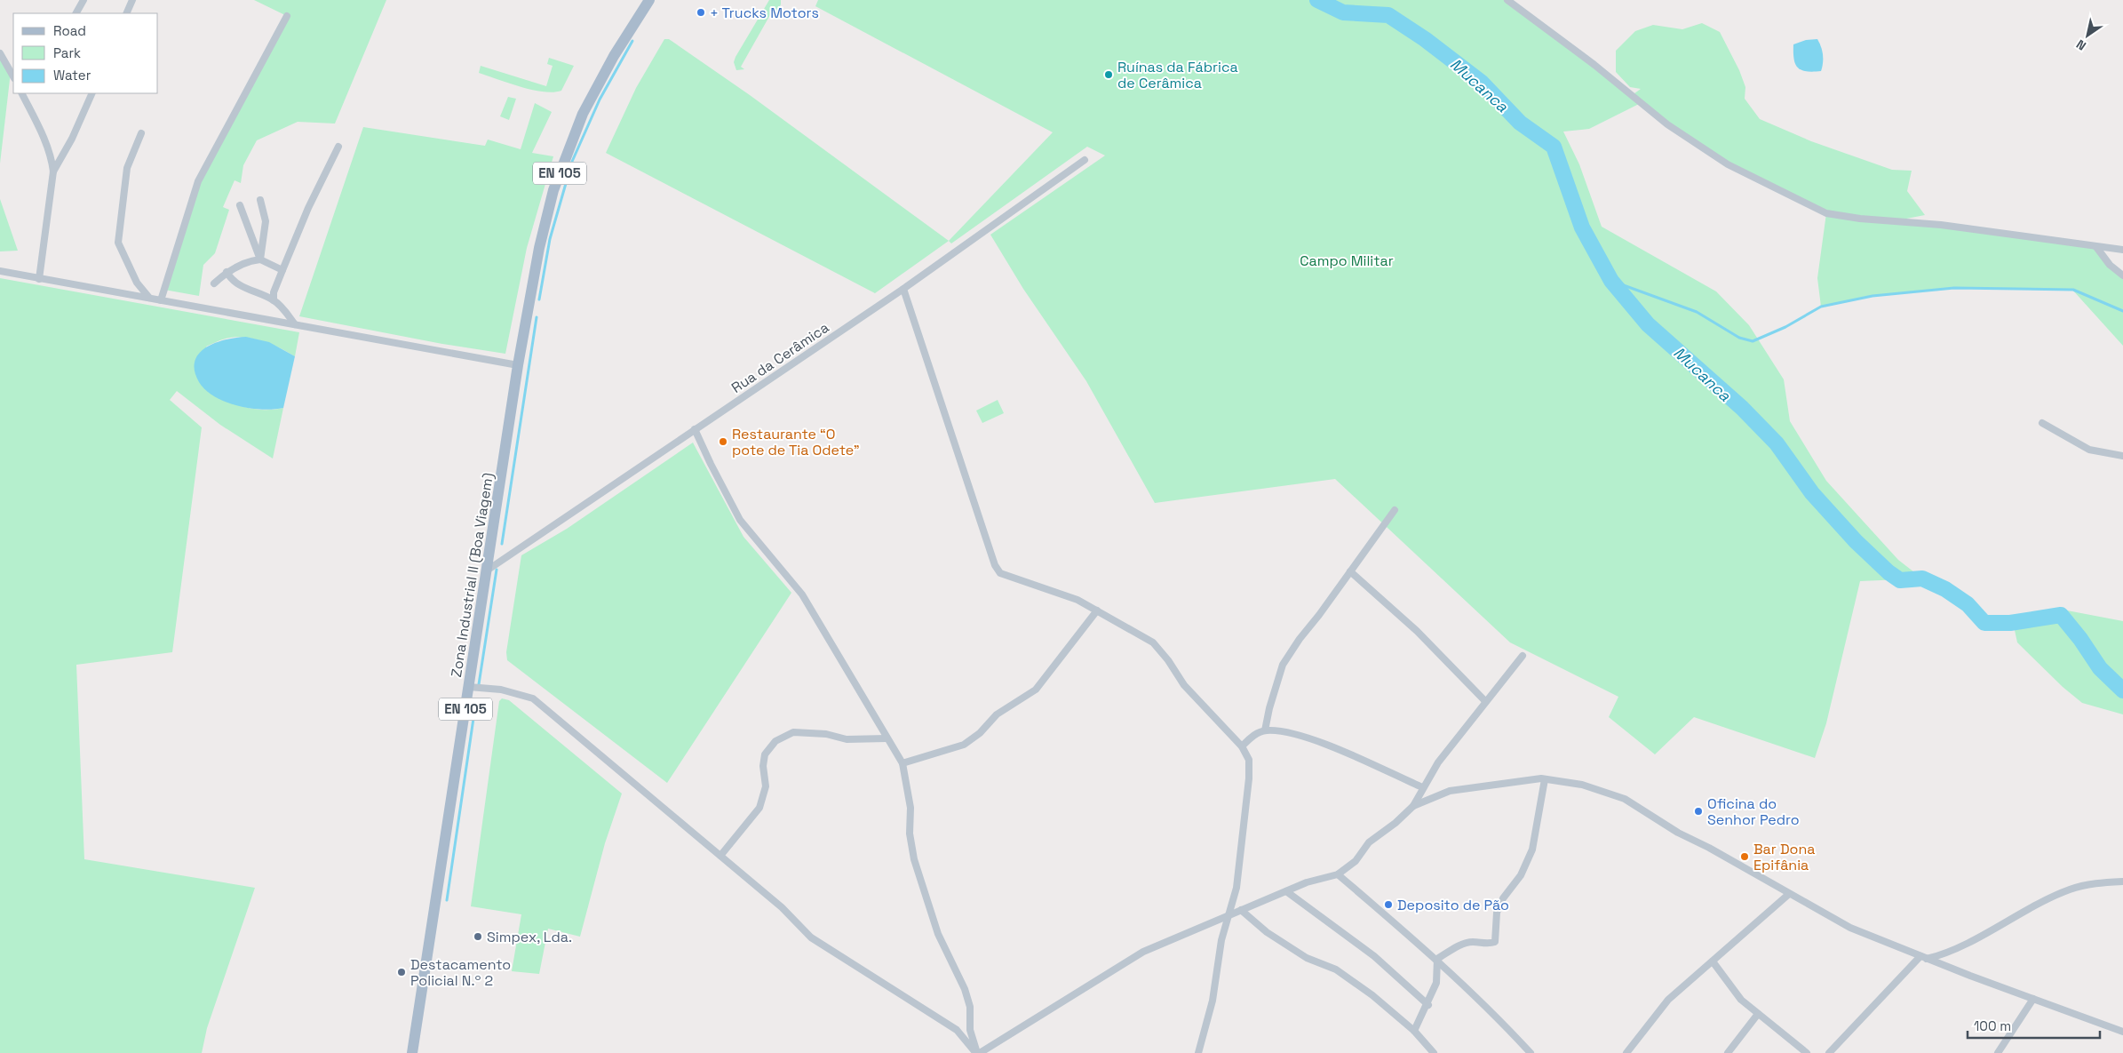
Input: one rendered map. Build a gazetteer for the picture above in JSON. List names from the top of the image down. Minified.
{"streets":{"main road":["EN 105","Zona Industrial II (Boa Viagem)"],"street":["Rua da Cerâmica"]},"crossings":[["EN 105","Zona Industrial II (Boa Viagem)"],["Rua da Cerâmica","Zona Industrial II (Boa Viagem)"]],"water":["Mucanca"],"parks":["Campo Militar"],"places":["+ Trucks Motors","Ruínas da Fábrica de Cerâmica","Restaurante “O pote de Tia Odete\"","Oficina do Senhor Pedro","Bar Dona Epifânia","Deposito de Pão","Simpex, Lda.","Destacamento Policial N.º 2"],"legend":["Road","Park","Water"],"scale_bar":"100 m","north":"bottom left"}
